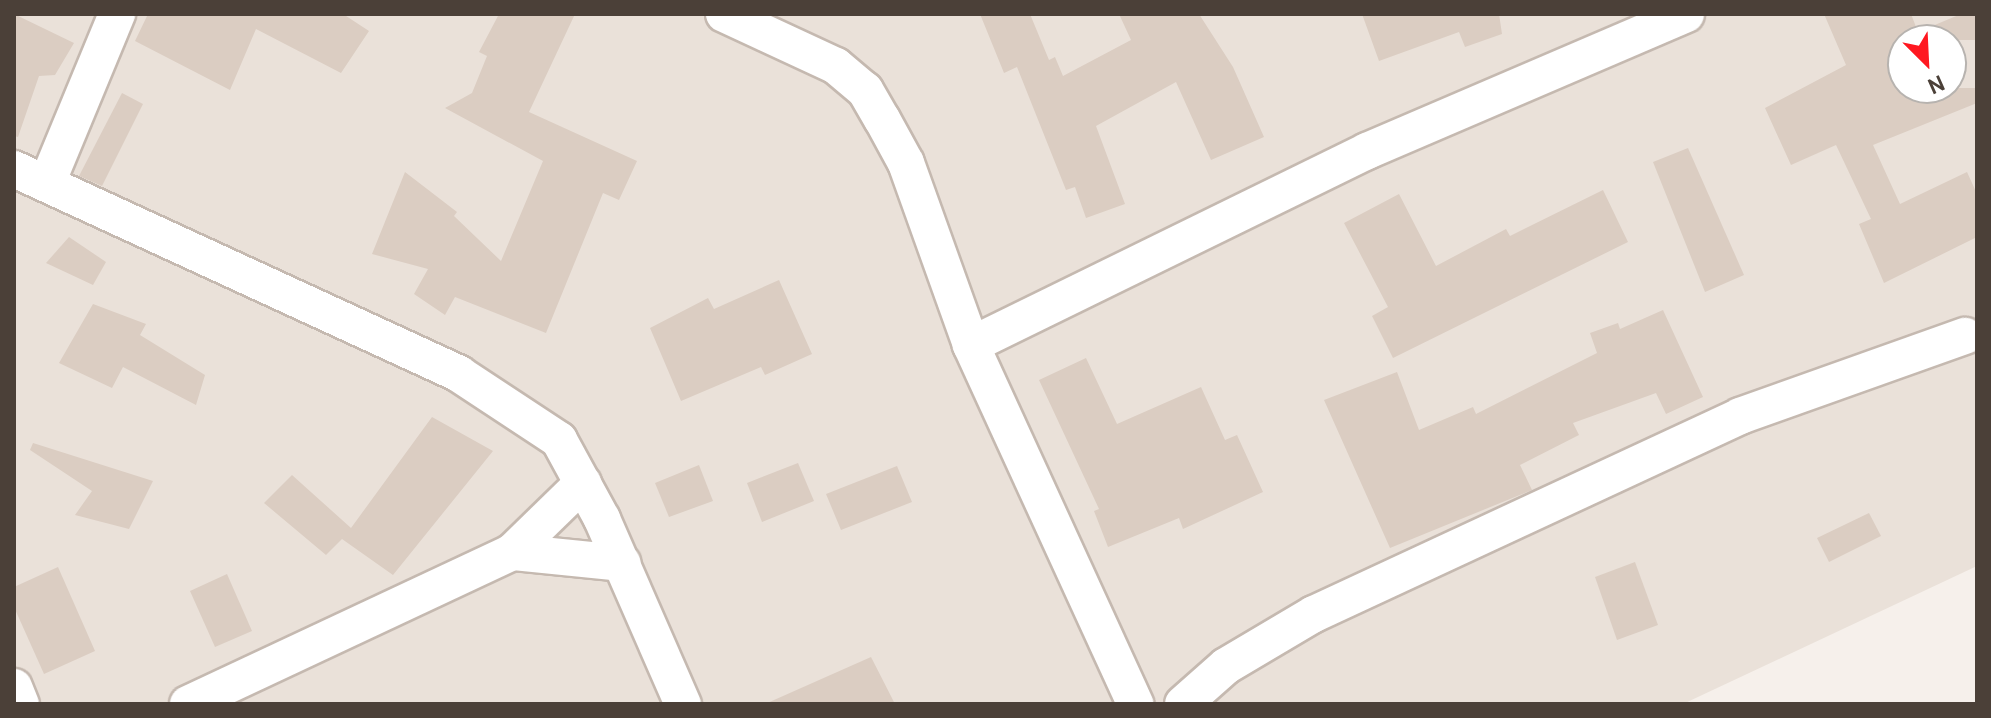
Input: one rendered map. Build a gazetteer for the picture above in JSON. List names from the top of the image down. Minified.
{"north":"bottom right"}
